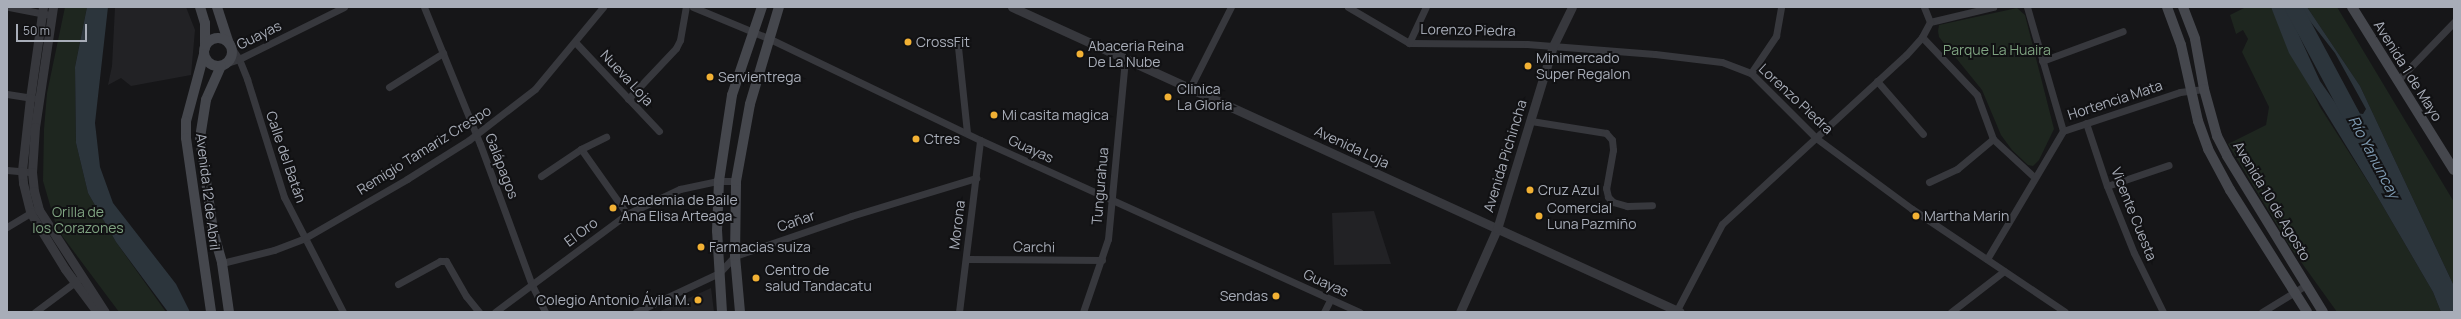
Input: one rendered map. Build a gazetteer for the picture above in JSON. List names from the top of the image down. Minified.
{"streets":{"main road":["Avenida 1 de Mayo","Avenida 12 de Abril","Avenida 10 de Agosto"],"street":["Lorenzo Piedra","Guayas","Nueva Loja","Hortencia Mata","Avenida Loja","Remigio Tamariz Crespo","Avenida Pichincha","Calle del Batán","Galápagos","Tungurahua","Vicente Cuesta","Cañar","Morona","El Oro","Carchi"]},"crossings":[["Lorenzo Piedra","Hortencia Mata"],["Lorenzo Piedra","Avenida Pichincha"],["Guayas","Calle del Batán"],["Guayas","Tungurahua"],["Guayas","Avenida 12 de Abril"],["Guayas","Morona"],["Nueva Loja","Remigio Tamariz Crespo"],["Hortencia Mata","Avenida 10 de Agosto"],["Hortencia Mata","Vicente Cuesta"],["Avenida Loja","Avenida Pichincha"],["Avenida Loja","Tungurahua"],["Remigio Tamariz Crespo","Calle del Batán"],["Remigio Tamariz Crespo","Galápagos"],["Remigio Tamariz Crespo","Avenida 12 de Abril"],["Calle del Batán","Avenida 12 de Abril"],["Galápagos","El Oro"],["Tungurahua","Carchi"],["Cañar","Morona"],["Morona","Carchi"]],"water":["Río Yanuncay"],"parks":["Parque La Huaira","Orilla de los Corazones"],"places":["CrossFit","Abaceria Reina De La Nube","Minimercado Super Regalon","Servientrega","Clinica La Gloria","Mi casita magica","Ctres","Cruz Azul","Academia de Baile Ana Elisa Arteaga","Comercial Luna Pazmiño","Martha Marin","Farmacias suiza","Centro de salud Tandacatu","Sendas","Colegio Antonio Ávila M."],"scale_bar":"50 m"}
